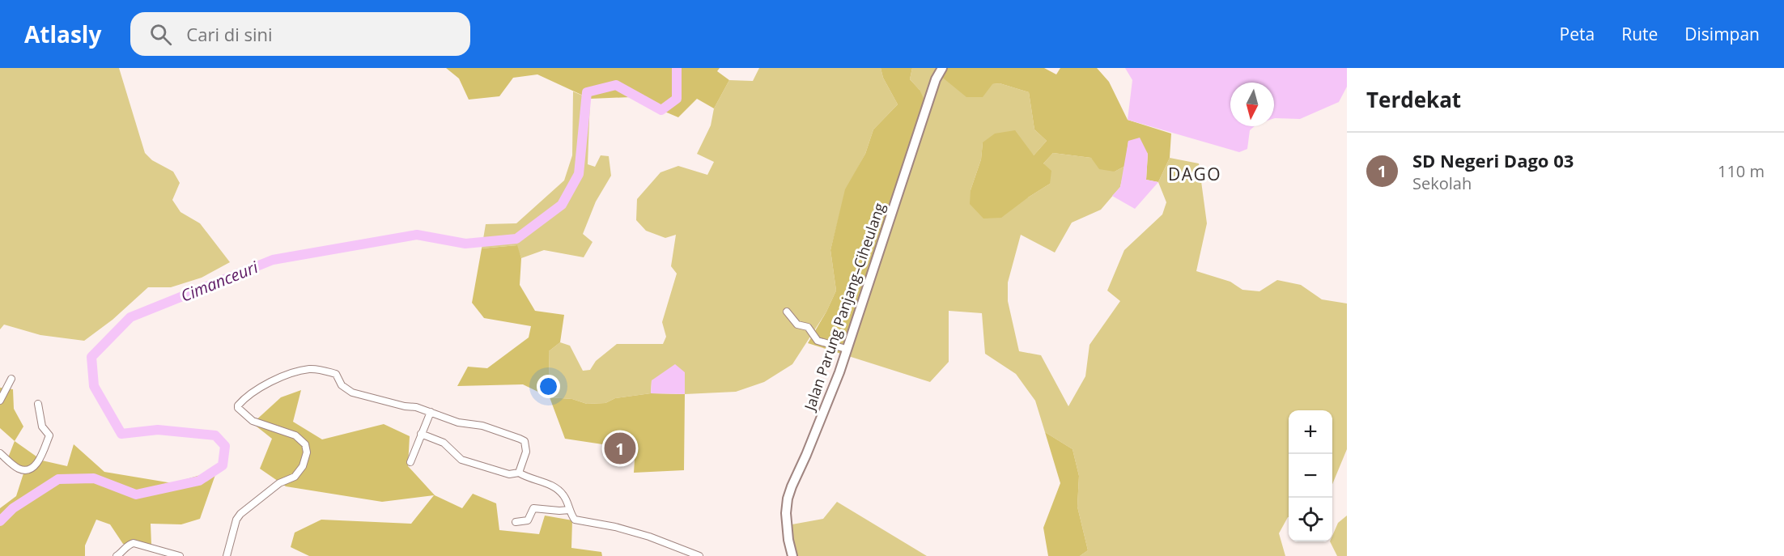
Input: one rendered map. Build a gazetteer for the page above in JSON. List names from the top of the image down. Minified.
{"streets":{"street":["Jalan Parung Panjang–Ciheulang"]},"districts":["DAGO"],"water":["Cimanceuri"],"north":"bottom","page":{"header":"Atlasly","search":"Cari di sini","nav":["Peta","Rute","Disimpan"],"heading":"Terdekat","list":[{"mark":"1","name":"SD Negeri Dago 03","note":"Sekolah","value":"110 m"}],"map_buttons":["+","−"],"pins":"1"}}
